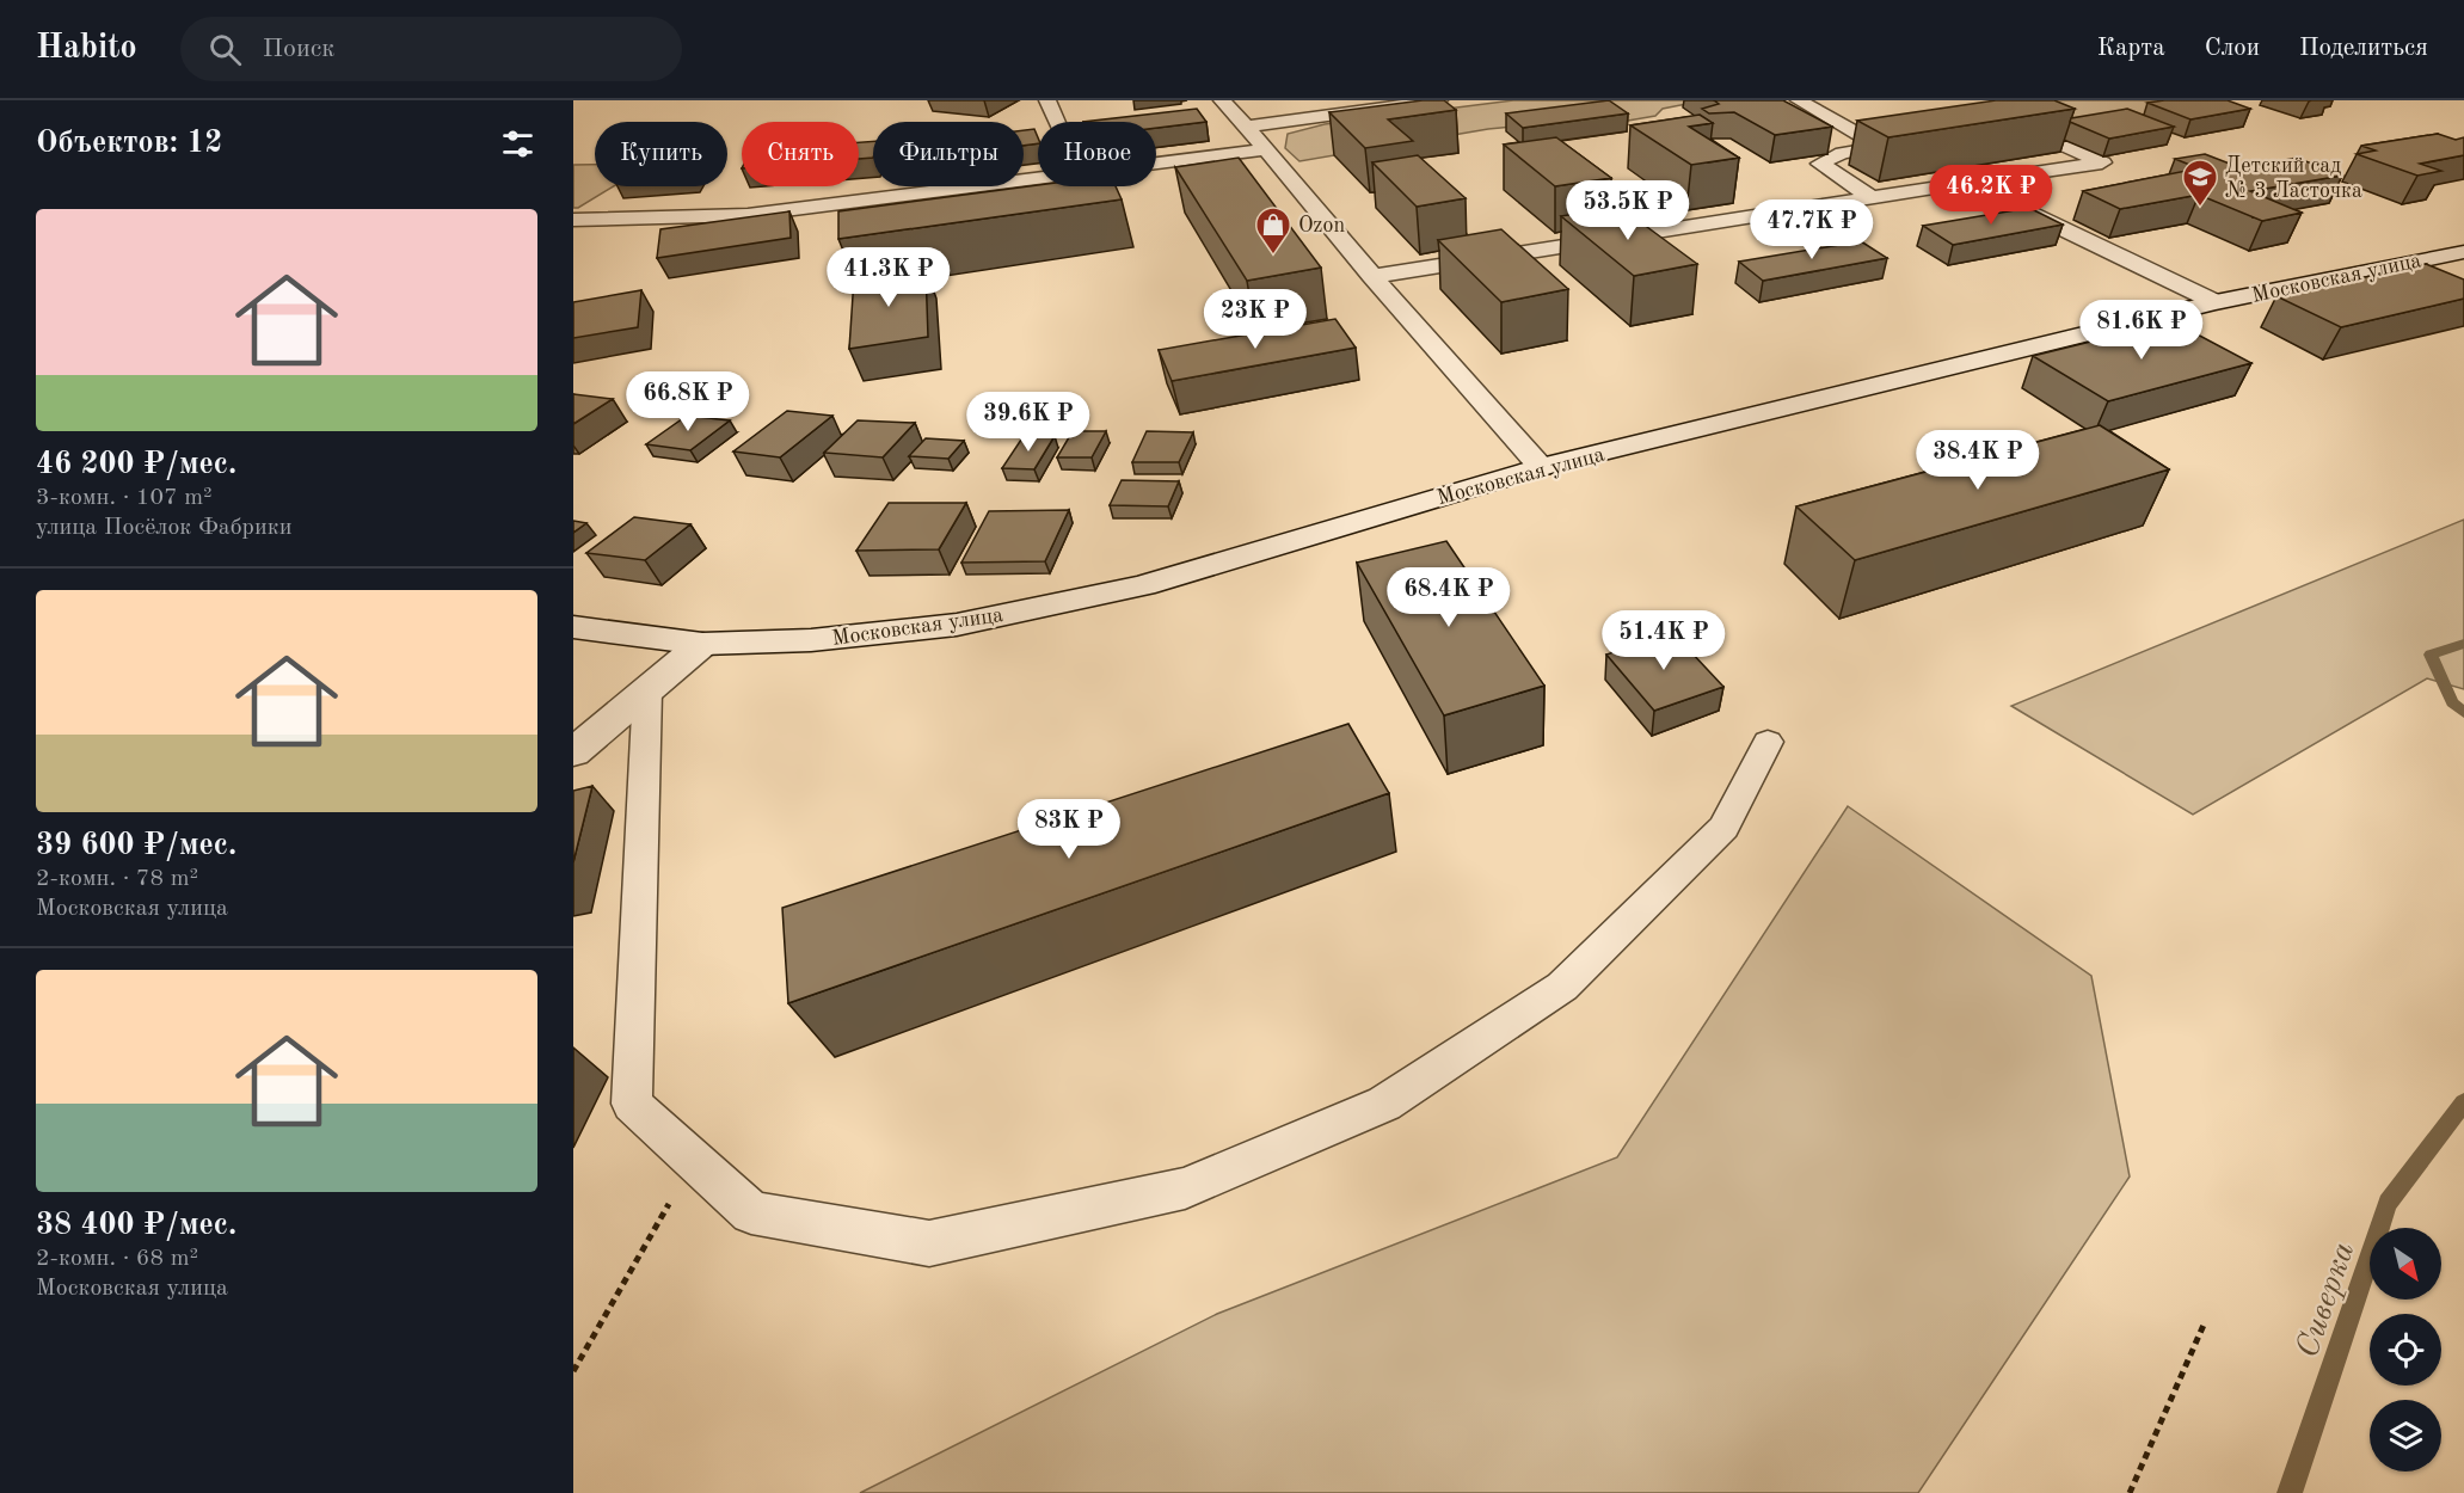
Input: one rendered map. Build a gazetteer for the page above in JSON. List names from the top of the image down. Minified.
{"streets":{"street":["Московская улица"]},"water":["Сиверка"],"places":{"school or university":["Детский сад № 3 Ласточка"],"shop":["Ozon"]},"north":"bottom right","page":{"header":"Habito","search":"Поиск","nav":["Карта","Слои","Поделиться"],"heading":"Объектов: 12","chip":["Купить","Снять","Фильтры","Новое"],"price":["46.2K ₽","53.5K ₽","47.7K ₽","41.3K ₽","23K ₽","81.6K ₽","66.8K ₽","39.6K ₽","38.4K ₽","68.4K ₽","51.4K ₽","83K ₽"],"list":[{"name":"46 200 ₽/мес.","note":"3-комн. · 107 m² · улица Посёлок Фабрики"},{"name":"39 600 ₽/мес.","note":"2-комн. · 78 m² · Московская улица"},{"name":"38 400 ₽/мес.","note":"2-комн. · 68 m² · Московская улица"}]}}
